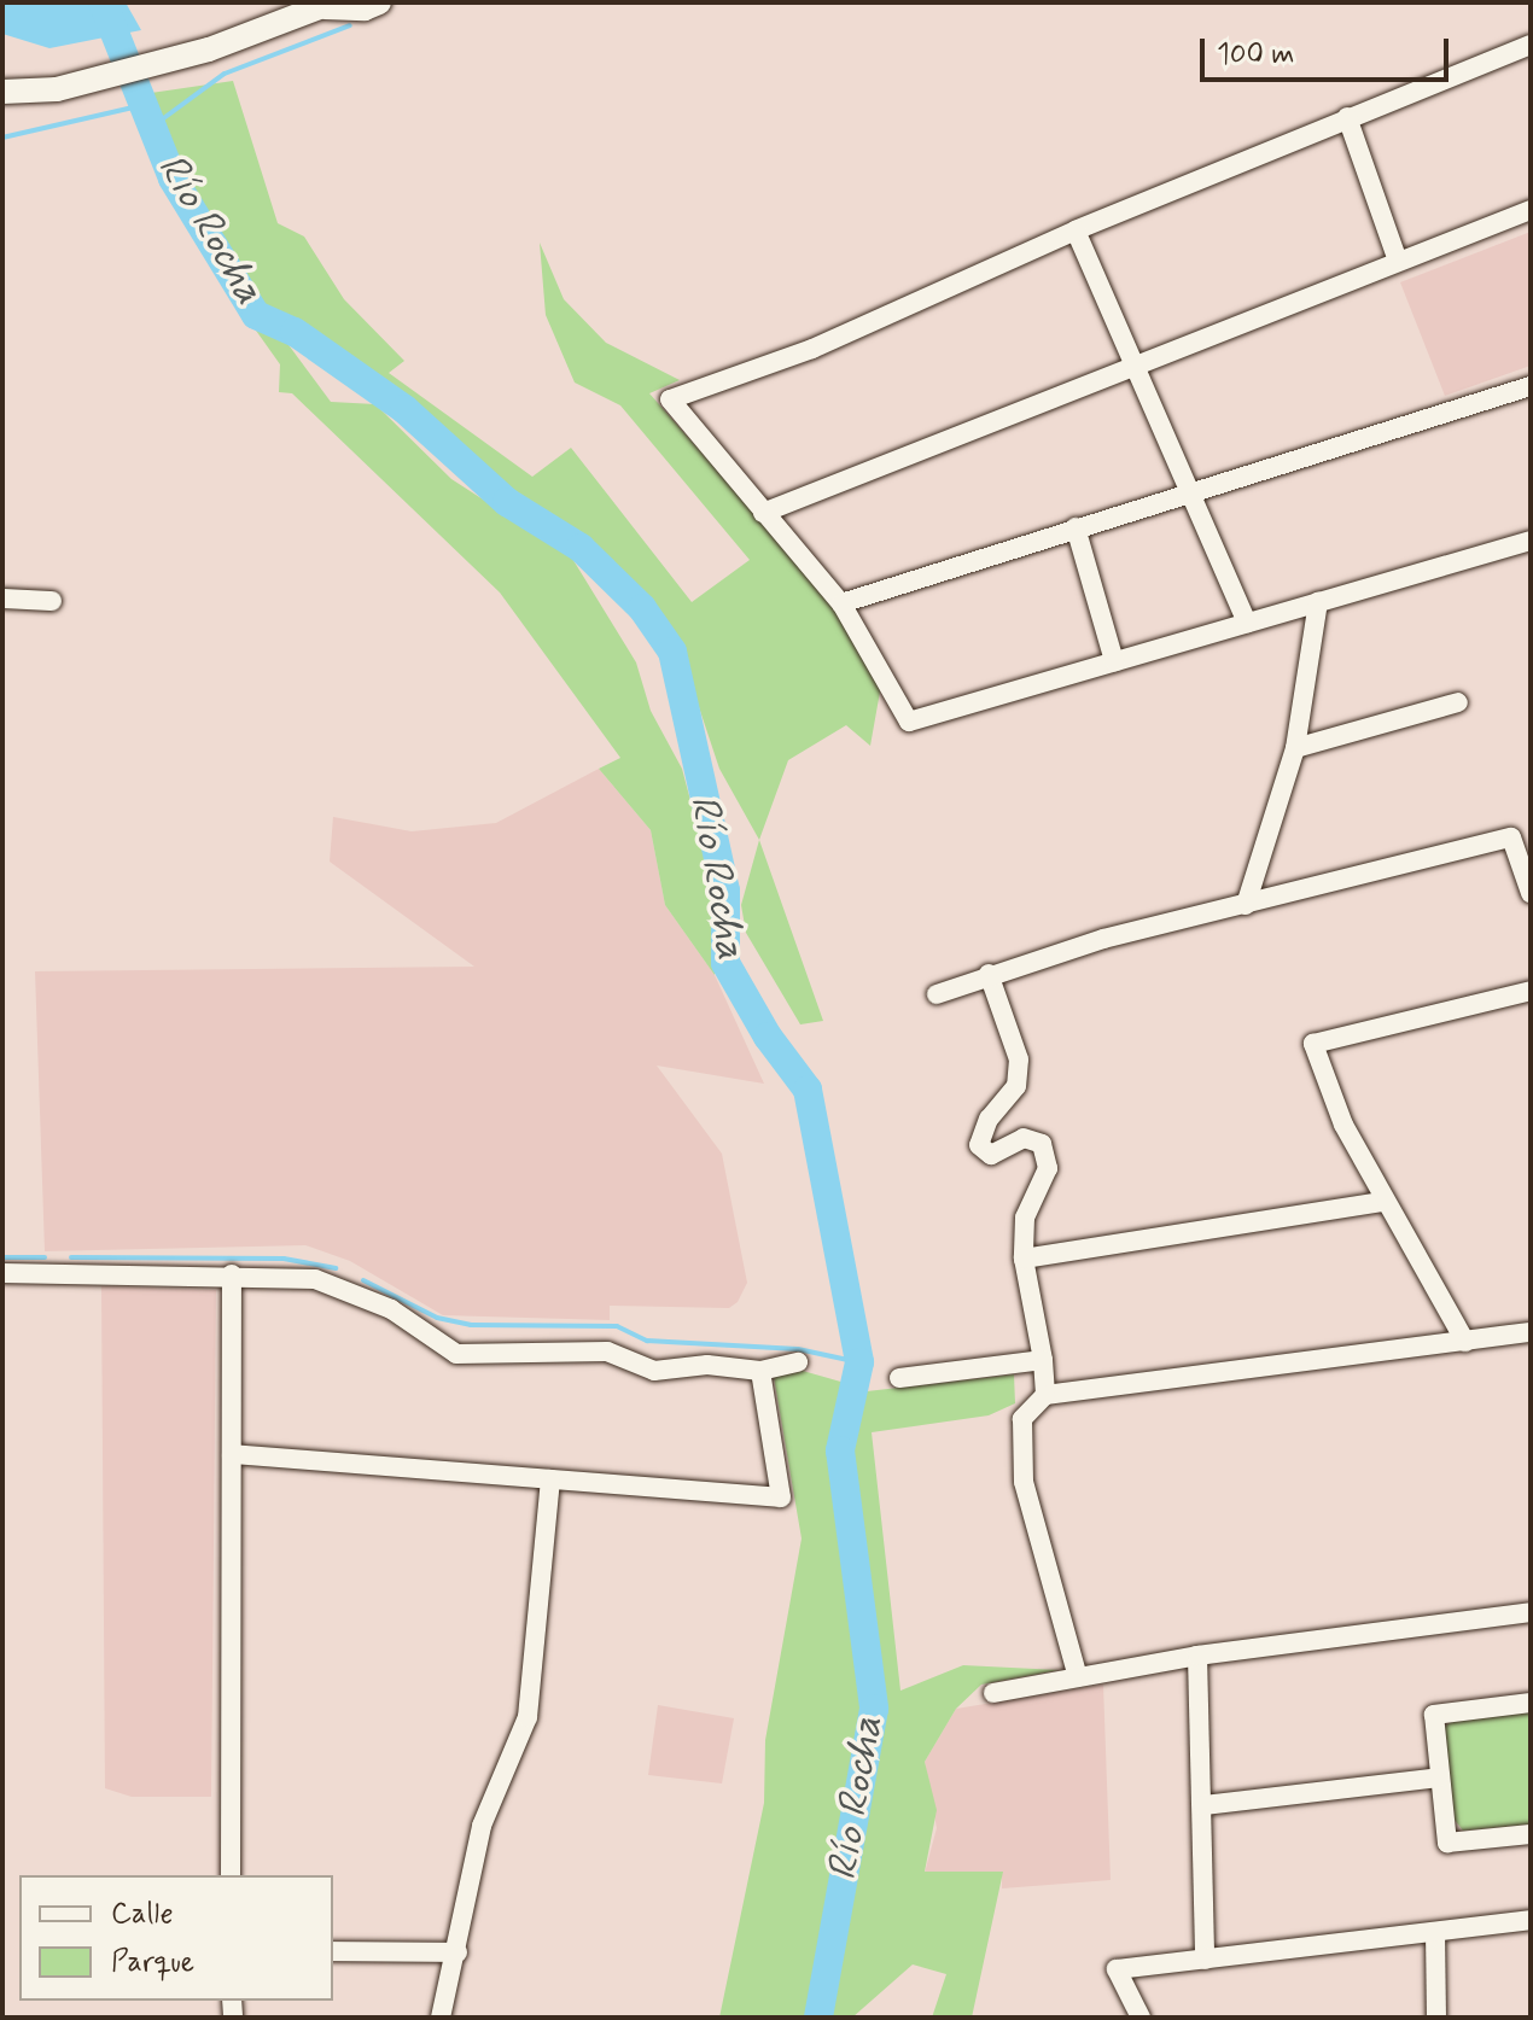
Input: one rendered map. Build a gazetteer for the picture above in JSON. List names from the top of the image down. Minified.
{"water":["Río Rocha"],"legend":["Calle","Parque"],"scale_bar":"100 m"}
